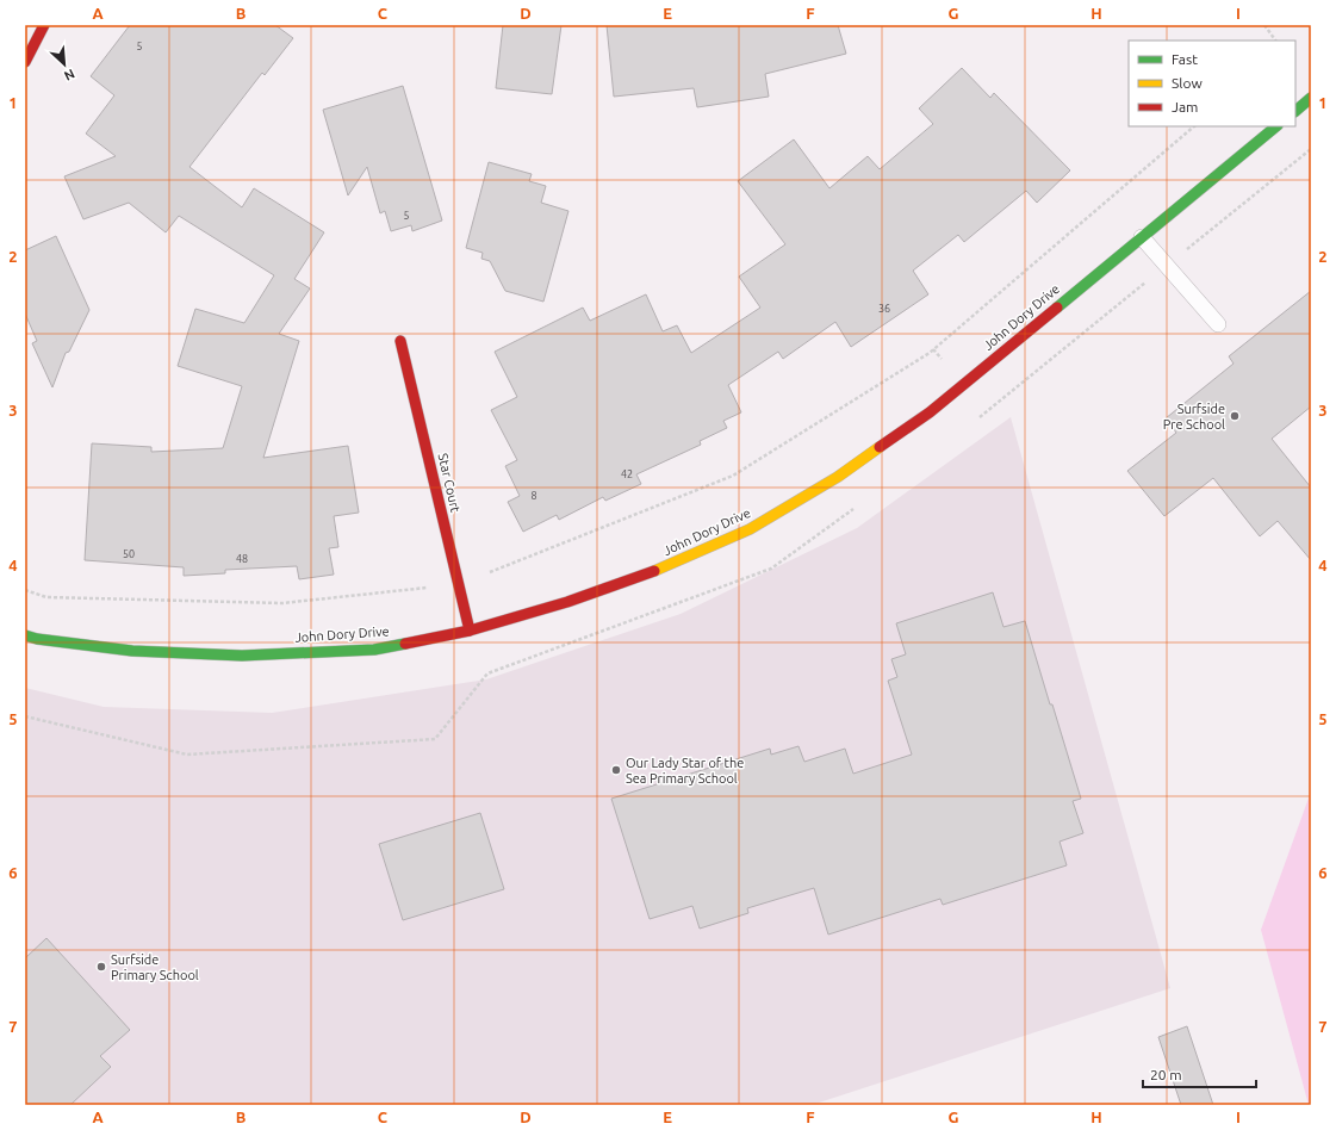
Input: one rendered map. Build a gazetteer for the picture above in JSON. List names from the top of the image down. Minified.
{"streets":{"street":["John Dory Drive","Star Court"]},"crossings":[["John Dory Drive","Star Court"]],"places":["Surfside Pre School","Our Lady Star of the Sea Primary School","Surfside Primary School"],"house_numbers":["5","5","36","42","8","50","48"],"legend":["Fast","Slow","Jam"],"scale_bar":"20 m","north":"bottom right","grid":{"columns":["A","B","C","D","E","F","G","H","I"],"rows":["1","2","3","4","5","6","7"]}}
